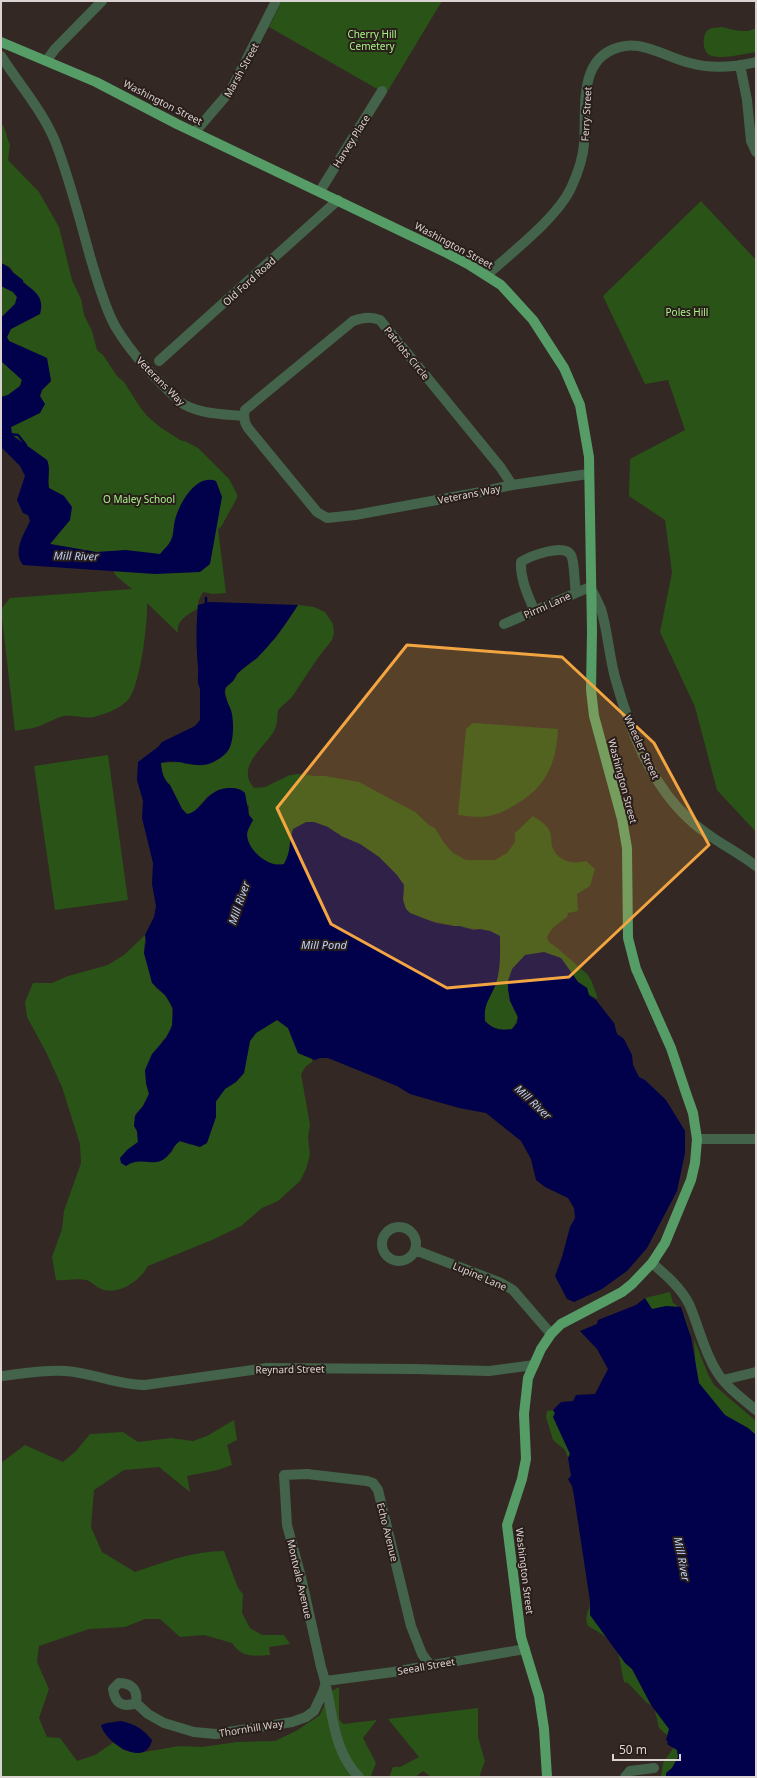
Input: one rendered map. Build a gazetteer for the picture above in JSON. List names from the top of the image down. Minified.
{"streets":{"main road":["Washington Street"],"street":["Marsh Street","Ferry Street","Harvey Place","Old Ford Road","Patriots Circle","Veterans Way","Pirmi Lane","Wheeler Street","Lupine Lane","Reynard Street","Echo Avenue","Montvale Avenue","Seeall Street","Thornhill Way"]},"crossings":[["Marsh Street","Washington Street"],["Washington Street","Ferry Street"],["Washington Street","Harvey Place"],["Washington Street","Old Ford Road"],["Washington Street","Veterans Way"],["Washington Street","Pirmi Lane"],["Washington Street","Wheeler Street"],["Washington Street","Lupine Lane"],["Washington Street","Reynard Street"],["Washington Street","Seeall Street"],["Patriots Circle","Veterans Way"],["Pirmi Lane","Wheeler Street"],["Echo Avenue","Montvale Avenue"],["Echo Avenue","Seeall Street"],["Montvale Avenue","Seeall Street"],["Montvale Avenue","Thornhill Way"],["Seeall Street","Thornhill Way"]],"water":["Mill River","Mill Pond"],"parks":["Cherry Hill Cemetery","Poles Hill","O Maley School"],"scale_bar":"50 m"}
